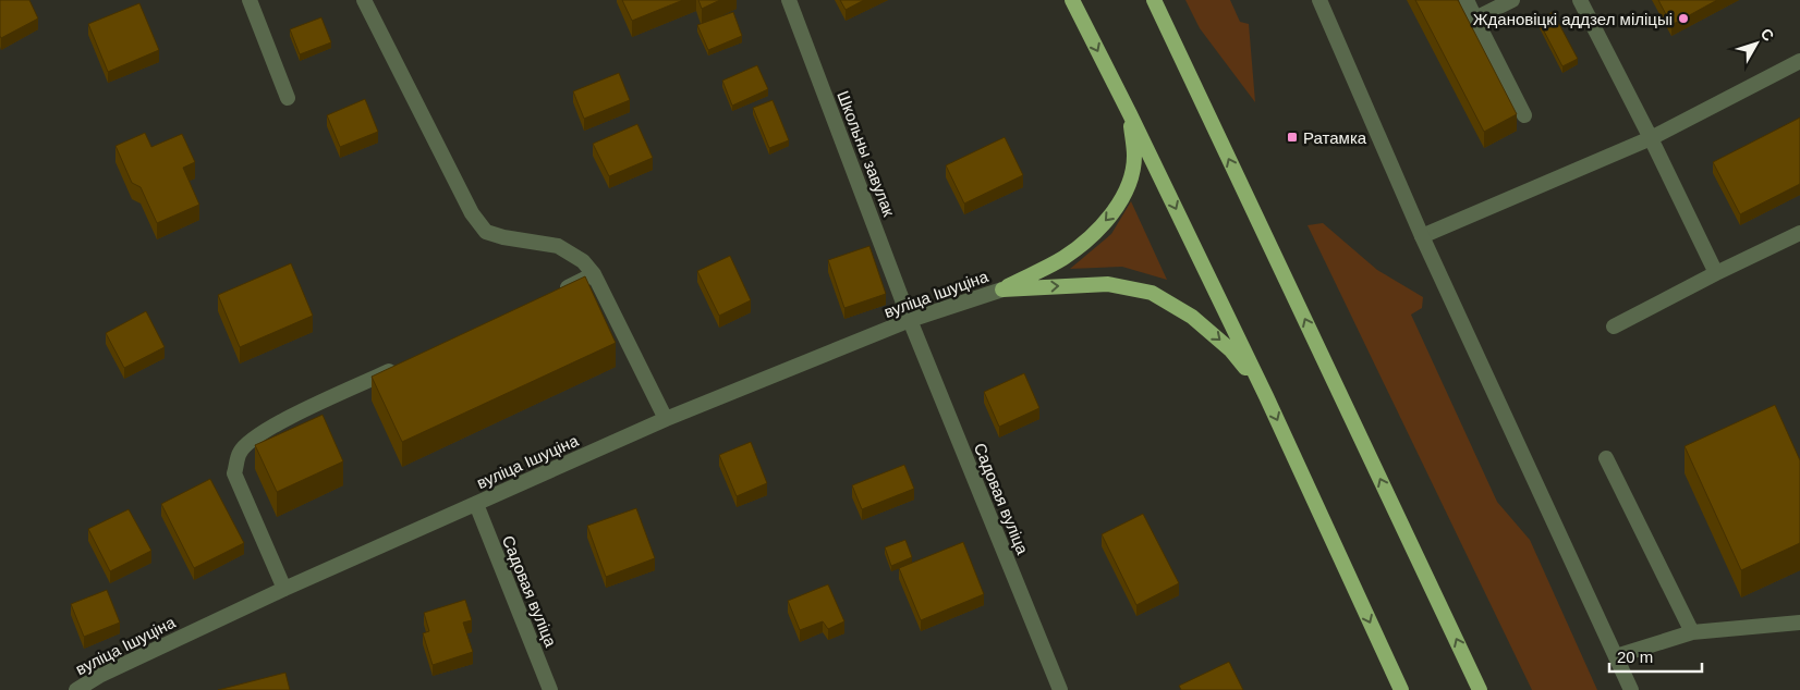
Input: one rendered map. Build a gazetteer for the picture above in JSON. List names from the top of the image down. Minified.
{"streets":{"street":["Школьны завулак","вуліца Ішуціна","Садовая вуліца"]},"crossings":[["Школьны завулак","вуліца Ішуціна"],["Школьны завулак","Садовая вуліца"],["вуліца Ішуціна","Садовая вуліца"]],"places":{"other":["Ждановіцкі аддзел міліцыі"],"transit":["Ратамка"]},"scale_bar":"20 m","north":"top right"}
